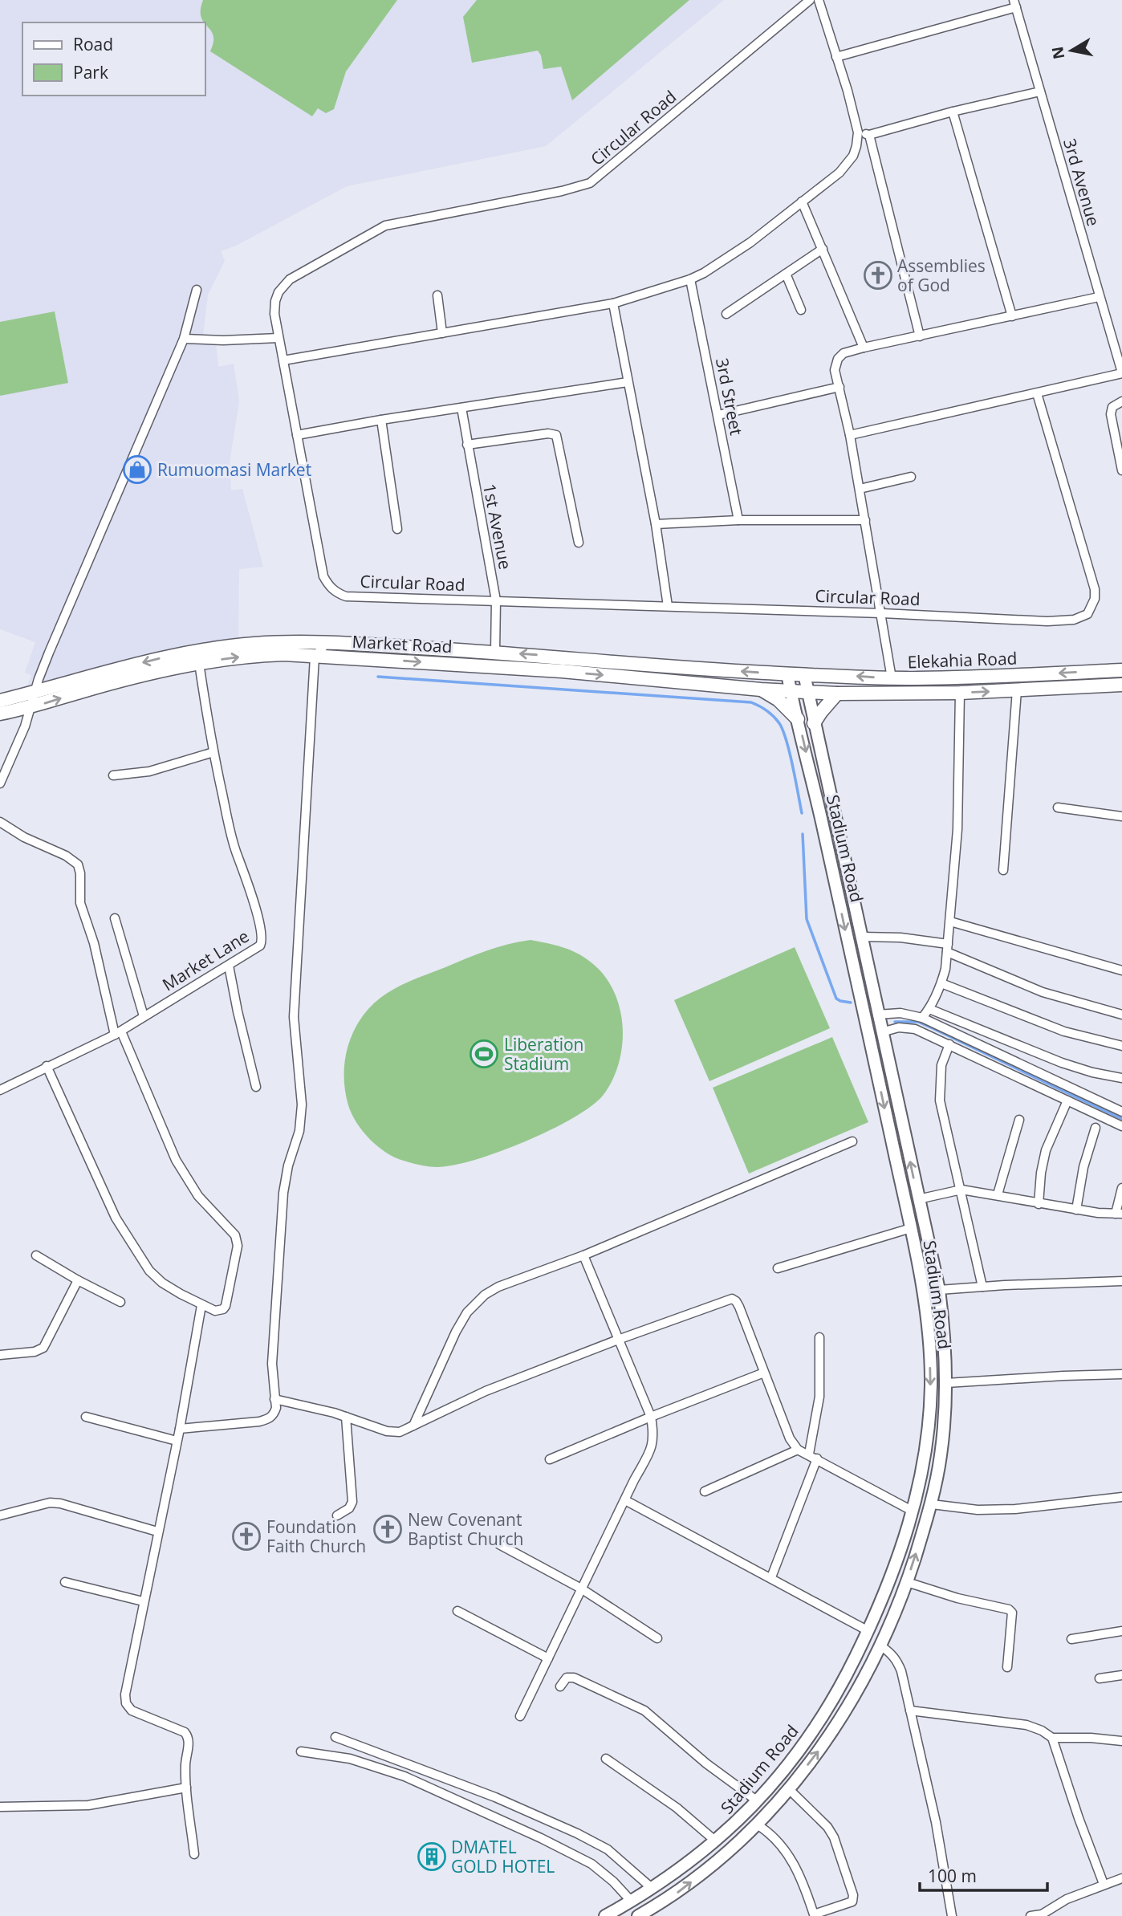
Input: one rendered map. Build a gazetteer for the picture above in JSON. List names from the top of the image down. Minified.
{"streets":{"main road":["Market Road","Elekahia Road","Stadium Road"],"street":["Circular Road","3rd Avenue","3rd Street","1st Avenue","Market Lane"]},"crossings":[["Circular Road","1st Avenue"],["1st Avenue","Market Road"],["Market Road","Elekahia Road"],["Market Road","Stadium Road"],["Market Road","Market Lane"],["Elekahia Road","Stadium Road"]],"places":{"church":["Assemblies of God","New Covenant Baptist Church","Foundation Faith Church"],"shop":["Rumuomasi Market"],"sports":["Liberation Stadium"],"building":["DMATEL GOLD HOTEL"]},"legend":["Road","Park"],"scale_bar":"100 m","north":"left"}
